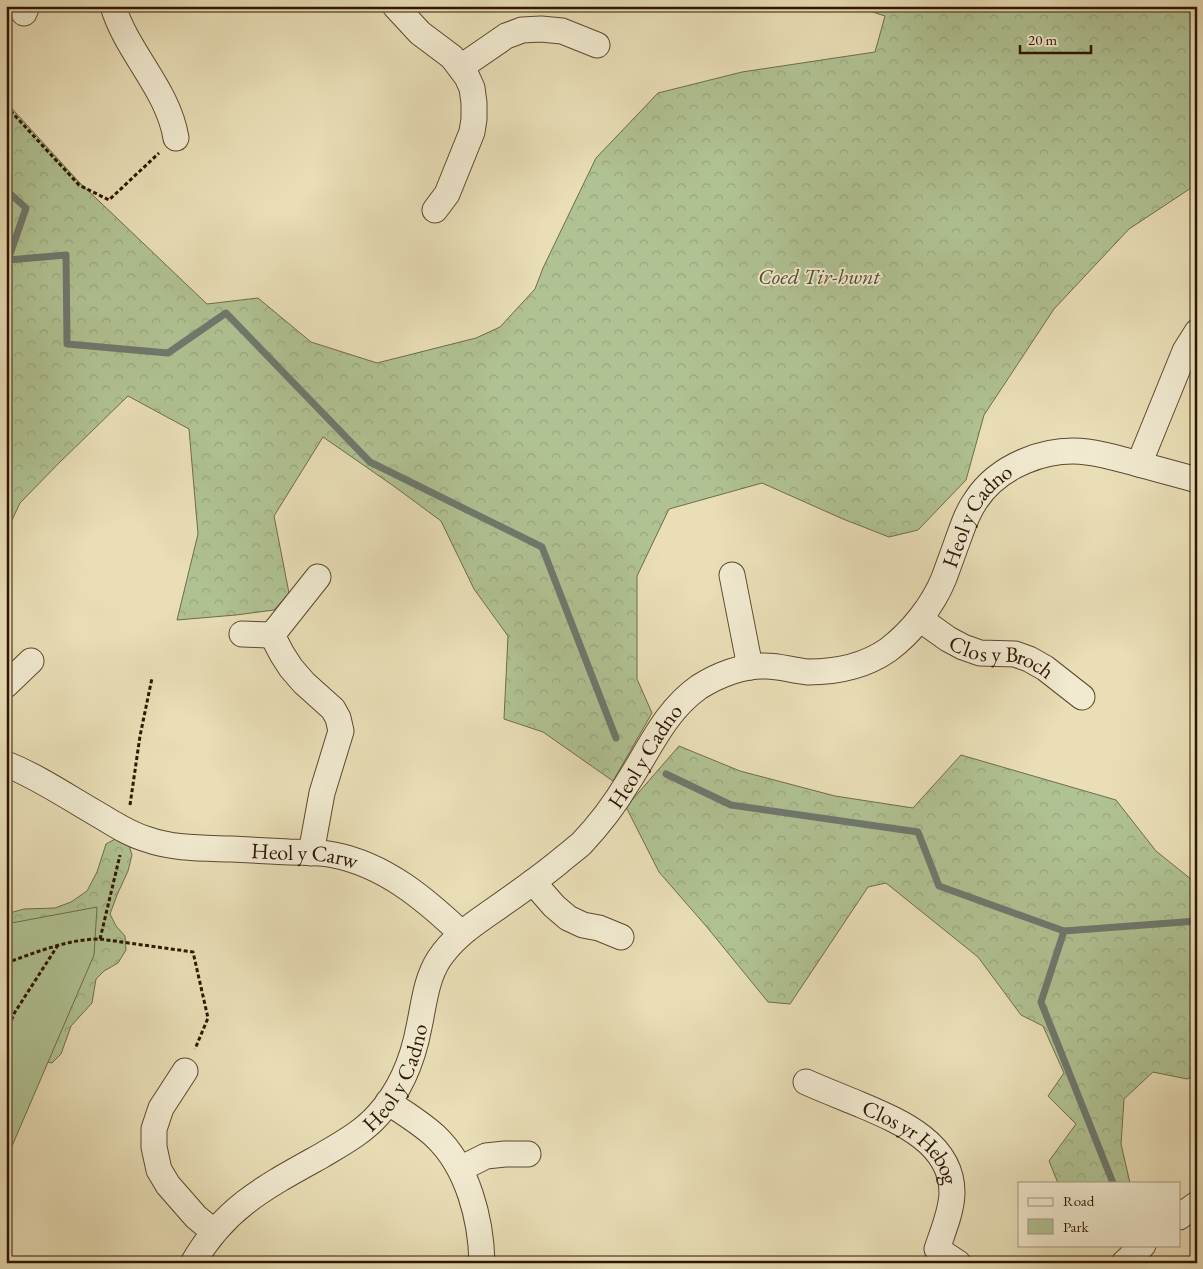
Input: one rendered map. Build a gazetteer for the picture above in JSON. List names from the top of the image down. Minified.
{"streets":{"street":["Heol y Cadno","Clos y Broch","Heol y Carw","Clos yr Hebog"]},"crossings":[["Heol y Cadno","Clos y Broch"],["Heol y Cadno","Heol y Carw"]],"parks":["Coed Tir-hwnt"],"legend":["Road","Park"],"scale_bar":"20 m"}
